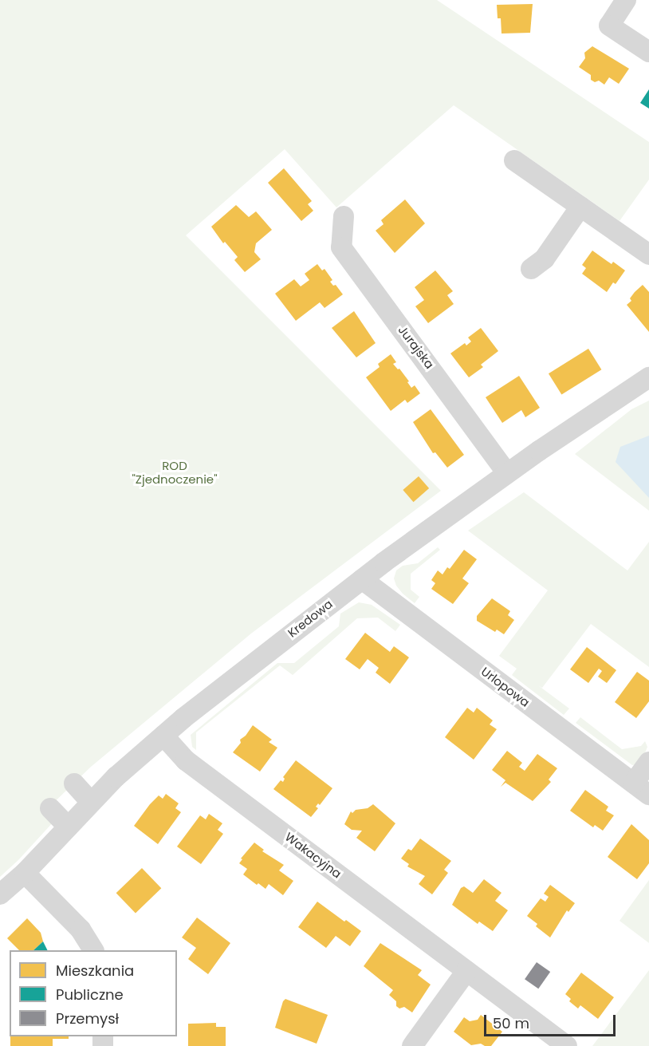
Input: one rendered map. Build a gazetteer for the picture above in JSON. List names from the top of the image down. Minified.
{"streets":{"street":["Jurajska","Kredowa","Urlopowa","Wakacyjna"]},"crossings":[["Jurajska","Kredowa"],["Kredowa","Urlopowa"],["Kredowa","Wakacyjna"]],"parks":["ROD \"Zjednoczenie\""],"legend":["Mieszkania","Publiczne","Przemysł"],"scale_bar":"50 m"}
